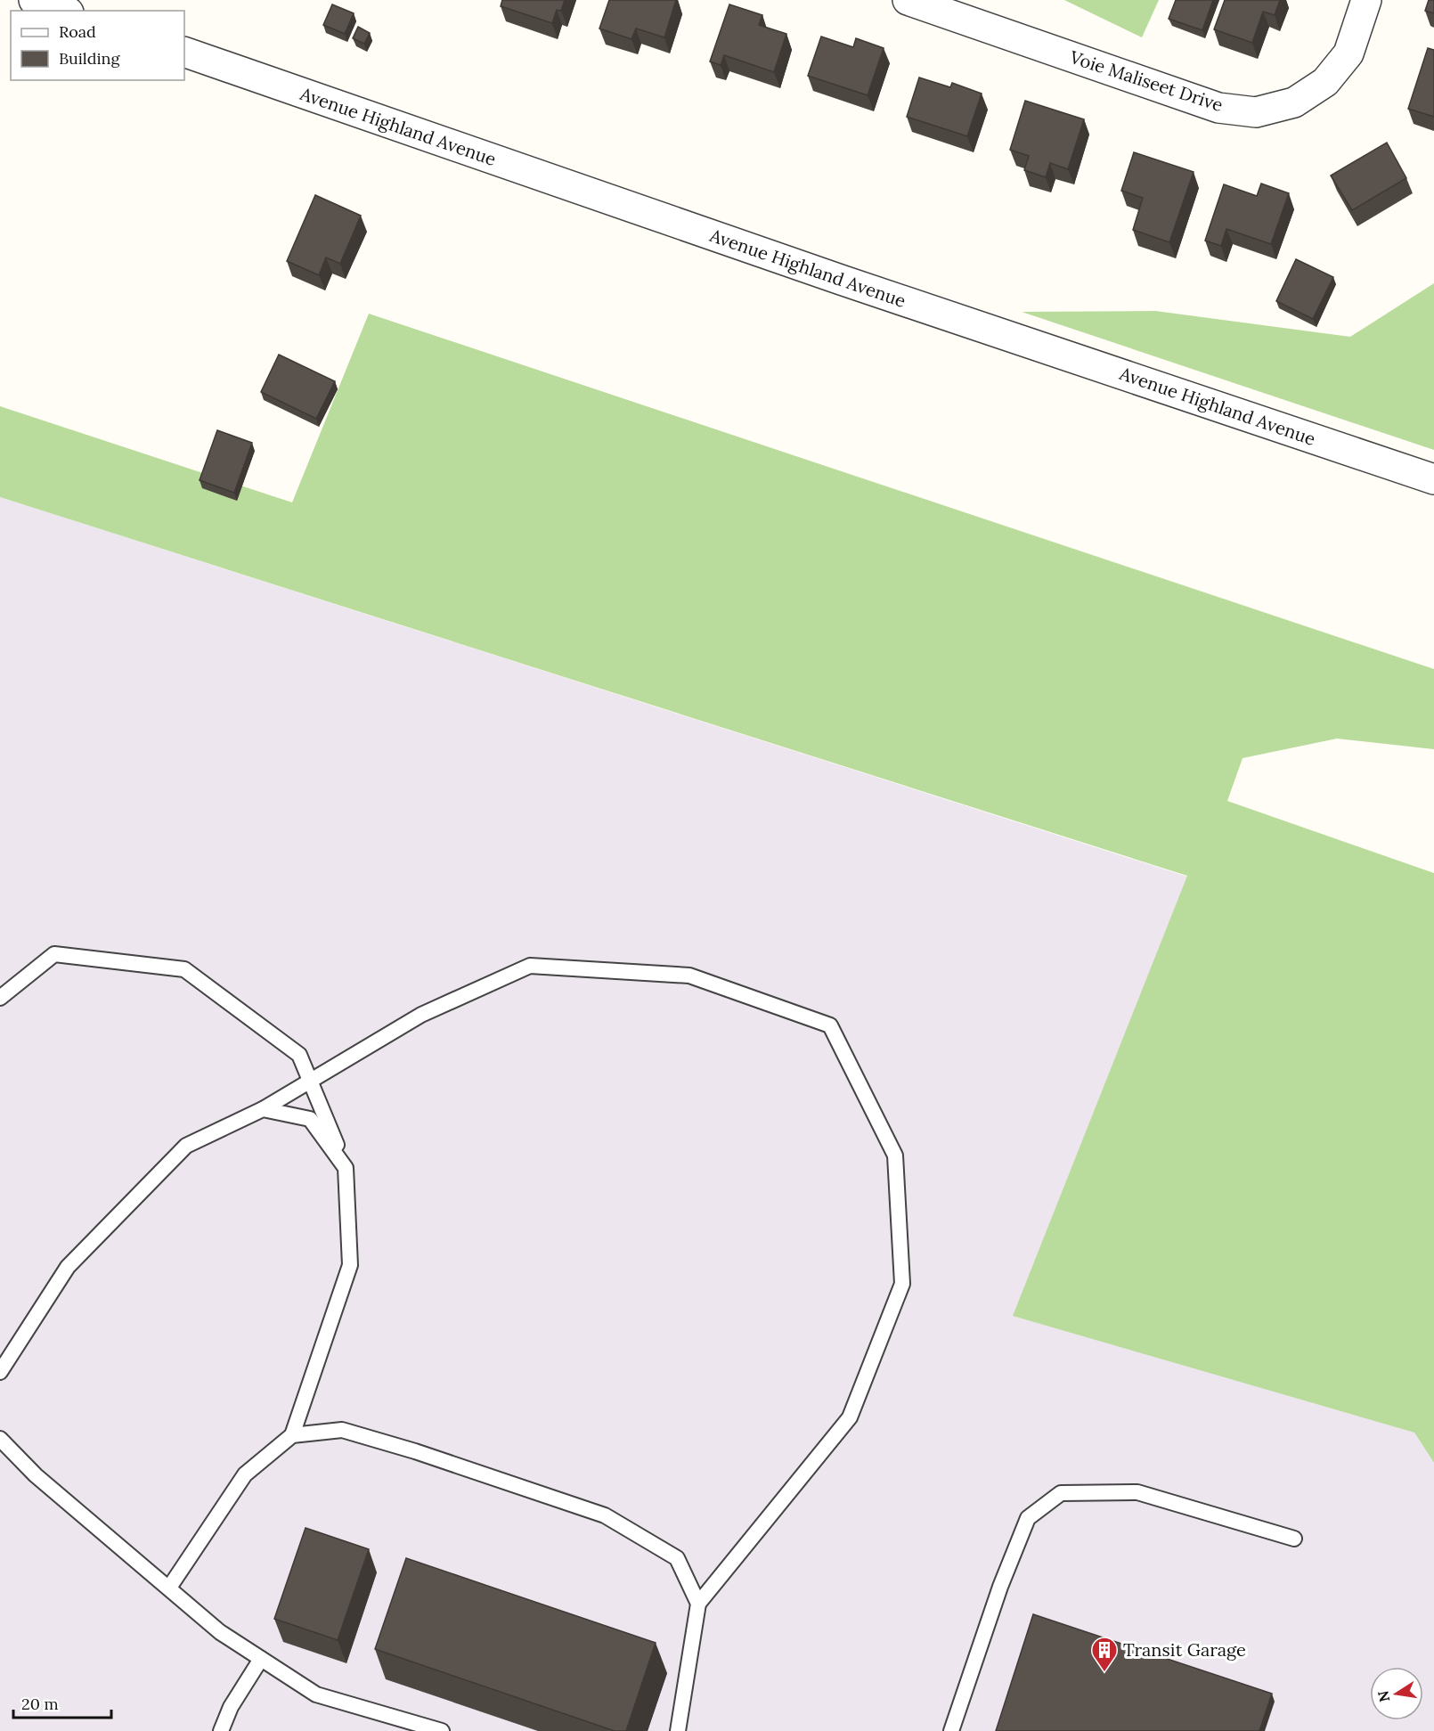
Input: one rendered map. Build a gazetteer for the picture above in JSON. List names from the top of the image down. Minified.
{"streets":{"street":["Voie Maliseet Drive","Avenue Highland Avenue"]},"places":{"building":["Transit Garage"]},"legend":["Road","Building"],"scale_bar":"20 m","north":"left"}
